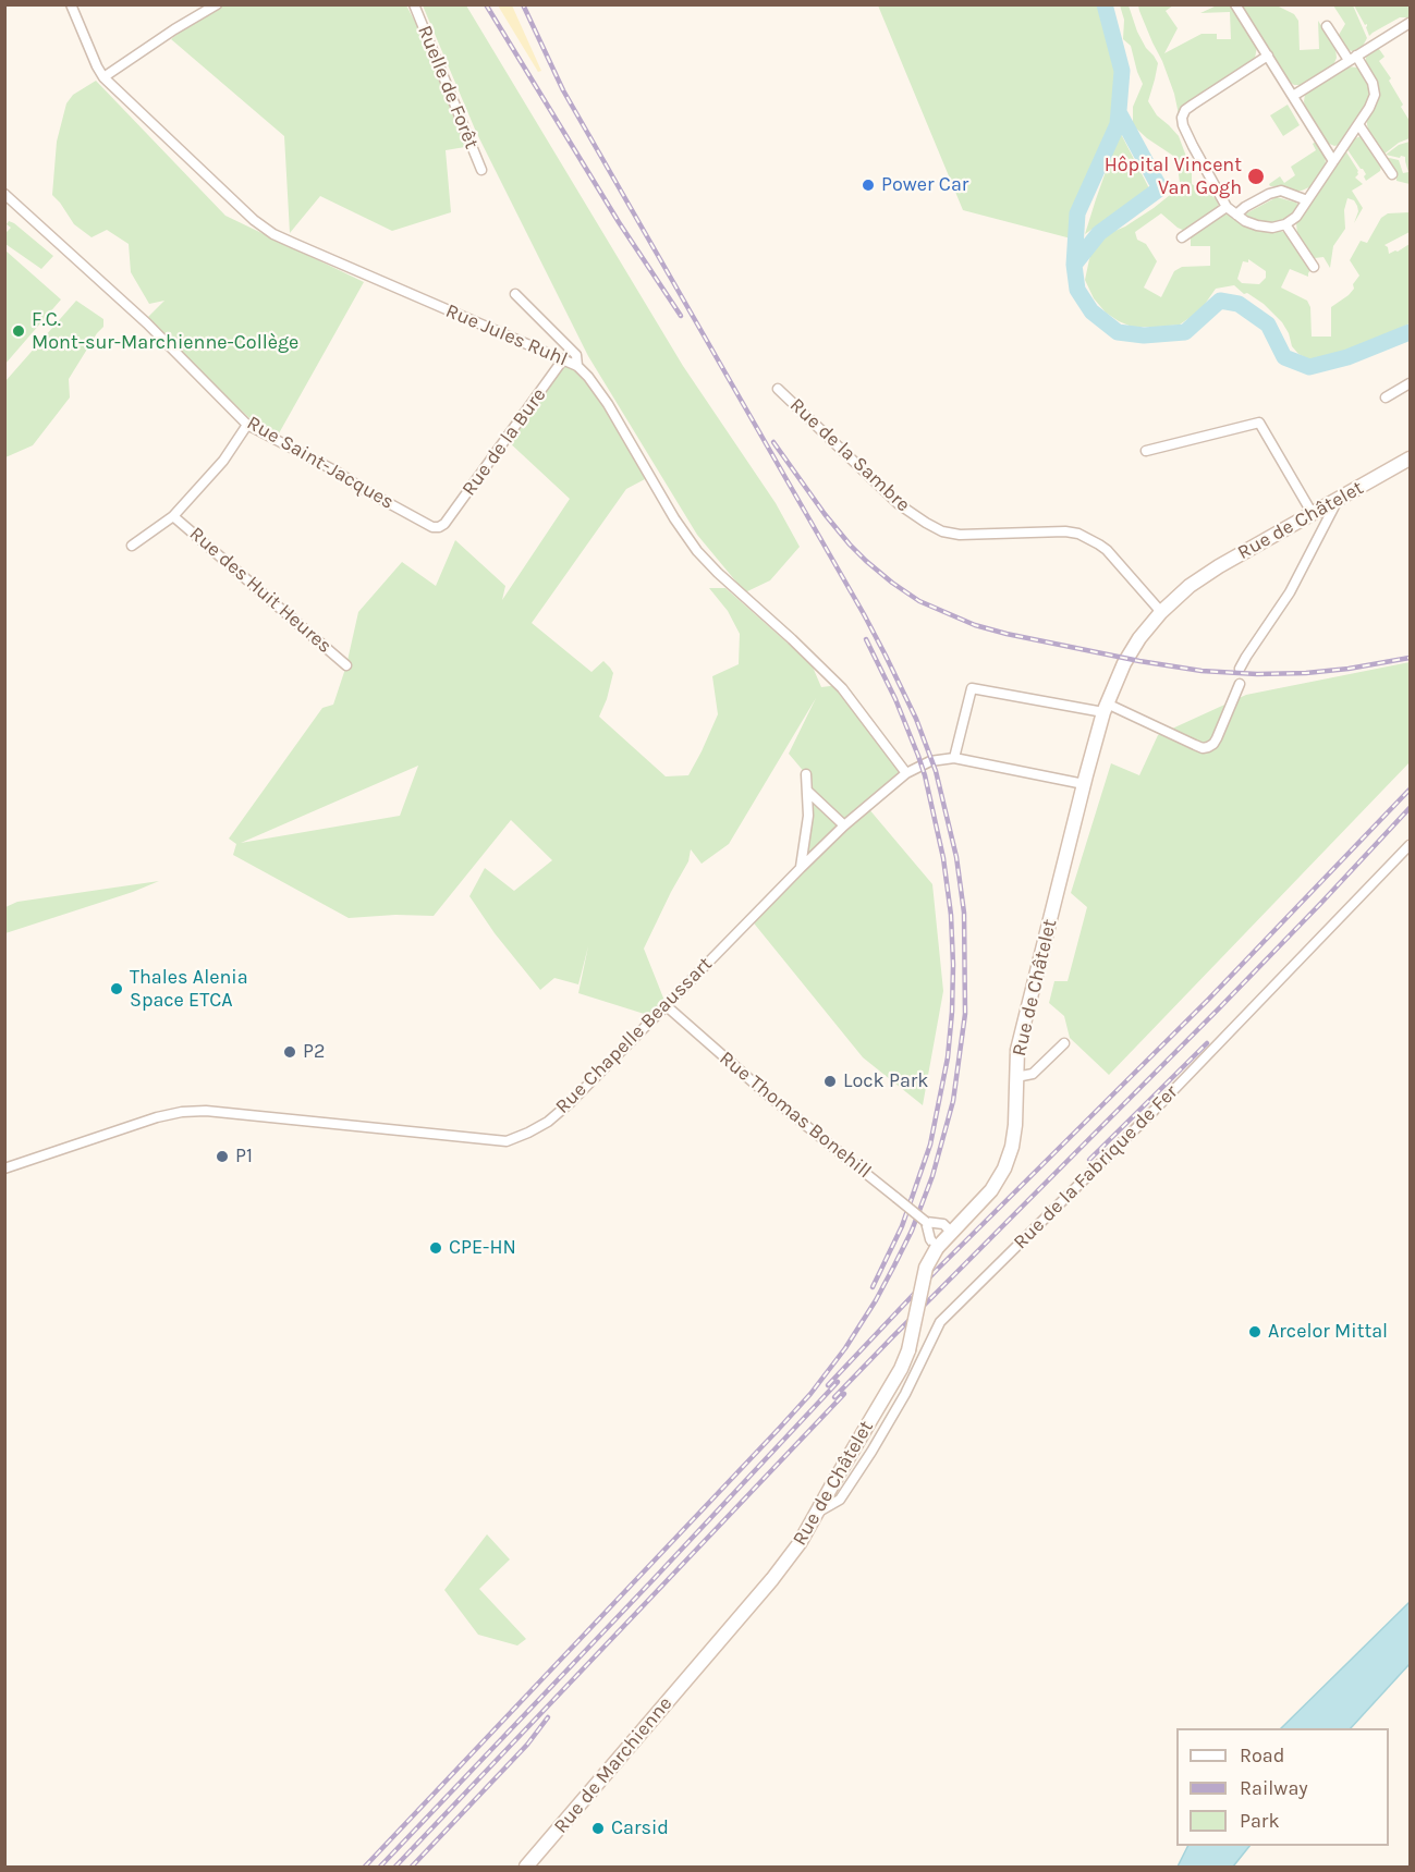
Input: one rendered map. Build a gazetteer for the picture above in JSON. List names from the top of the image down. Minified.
{"streets":{"main road":["Rue de Châtelet","Rue de Marchienne"],"street":["Ruelle de Forêt","Rue Jules Ruhl","Rue de la Bure","Rue de la Sambre","Rue Saint-Jacques","Rue des Huit Heures","Rue Chapelle Beaussart","Rue Thomas Bonehill","Rue de la Fabrique de Fer"]},"crossings":[["Rue Jules Ruhl","Rue de la Bure"],["Rue Jules Ruhl","Rue Chapelle Beaussart"],["Rue de la Bure","Rue Saint-Jacques"],["Rue de la Sambre","Rue de Châtelet"],["Rue de Châtelet","Rue Chapelle Beaussart"],["Rue de Châtelet","Rue Thomas Bonehill"],["Rue de Châtelet","Rue de la Fabrique de Fer"],["Rue de Châtelet","Rue de Marchienne"],["Rue Chapelle Beaussart","Rue Thomas Bonehill"]],"places":["Hôpital Vincent Van Gogh","Power Car","F.C. Mont-sur-Marchienne-Collège","Thales Alenia Space ETCA","P2","Lock Park","P1","CPE-HN","Arcelor Mittal","Carsid"],"legend":["Road","Railway","Park"]}
